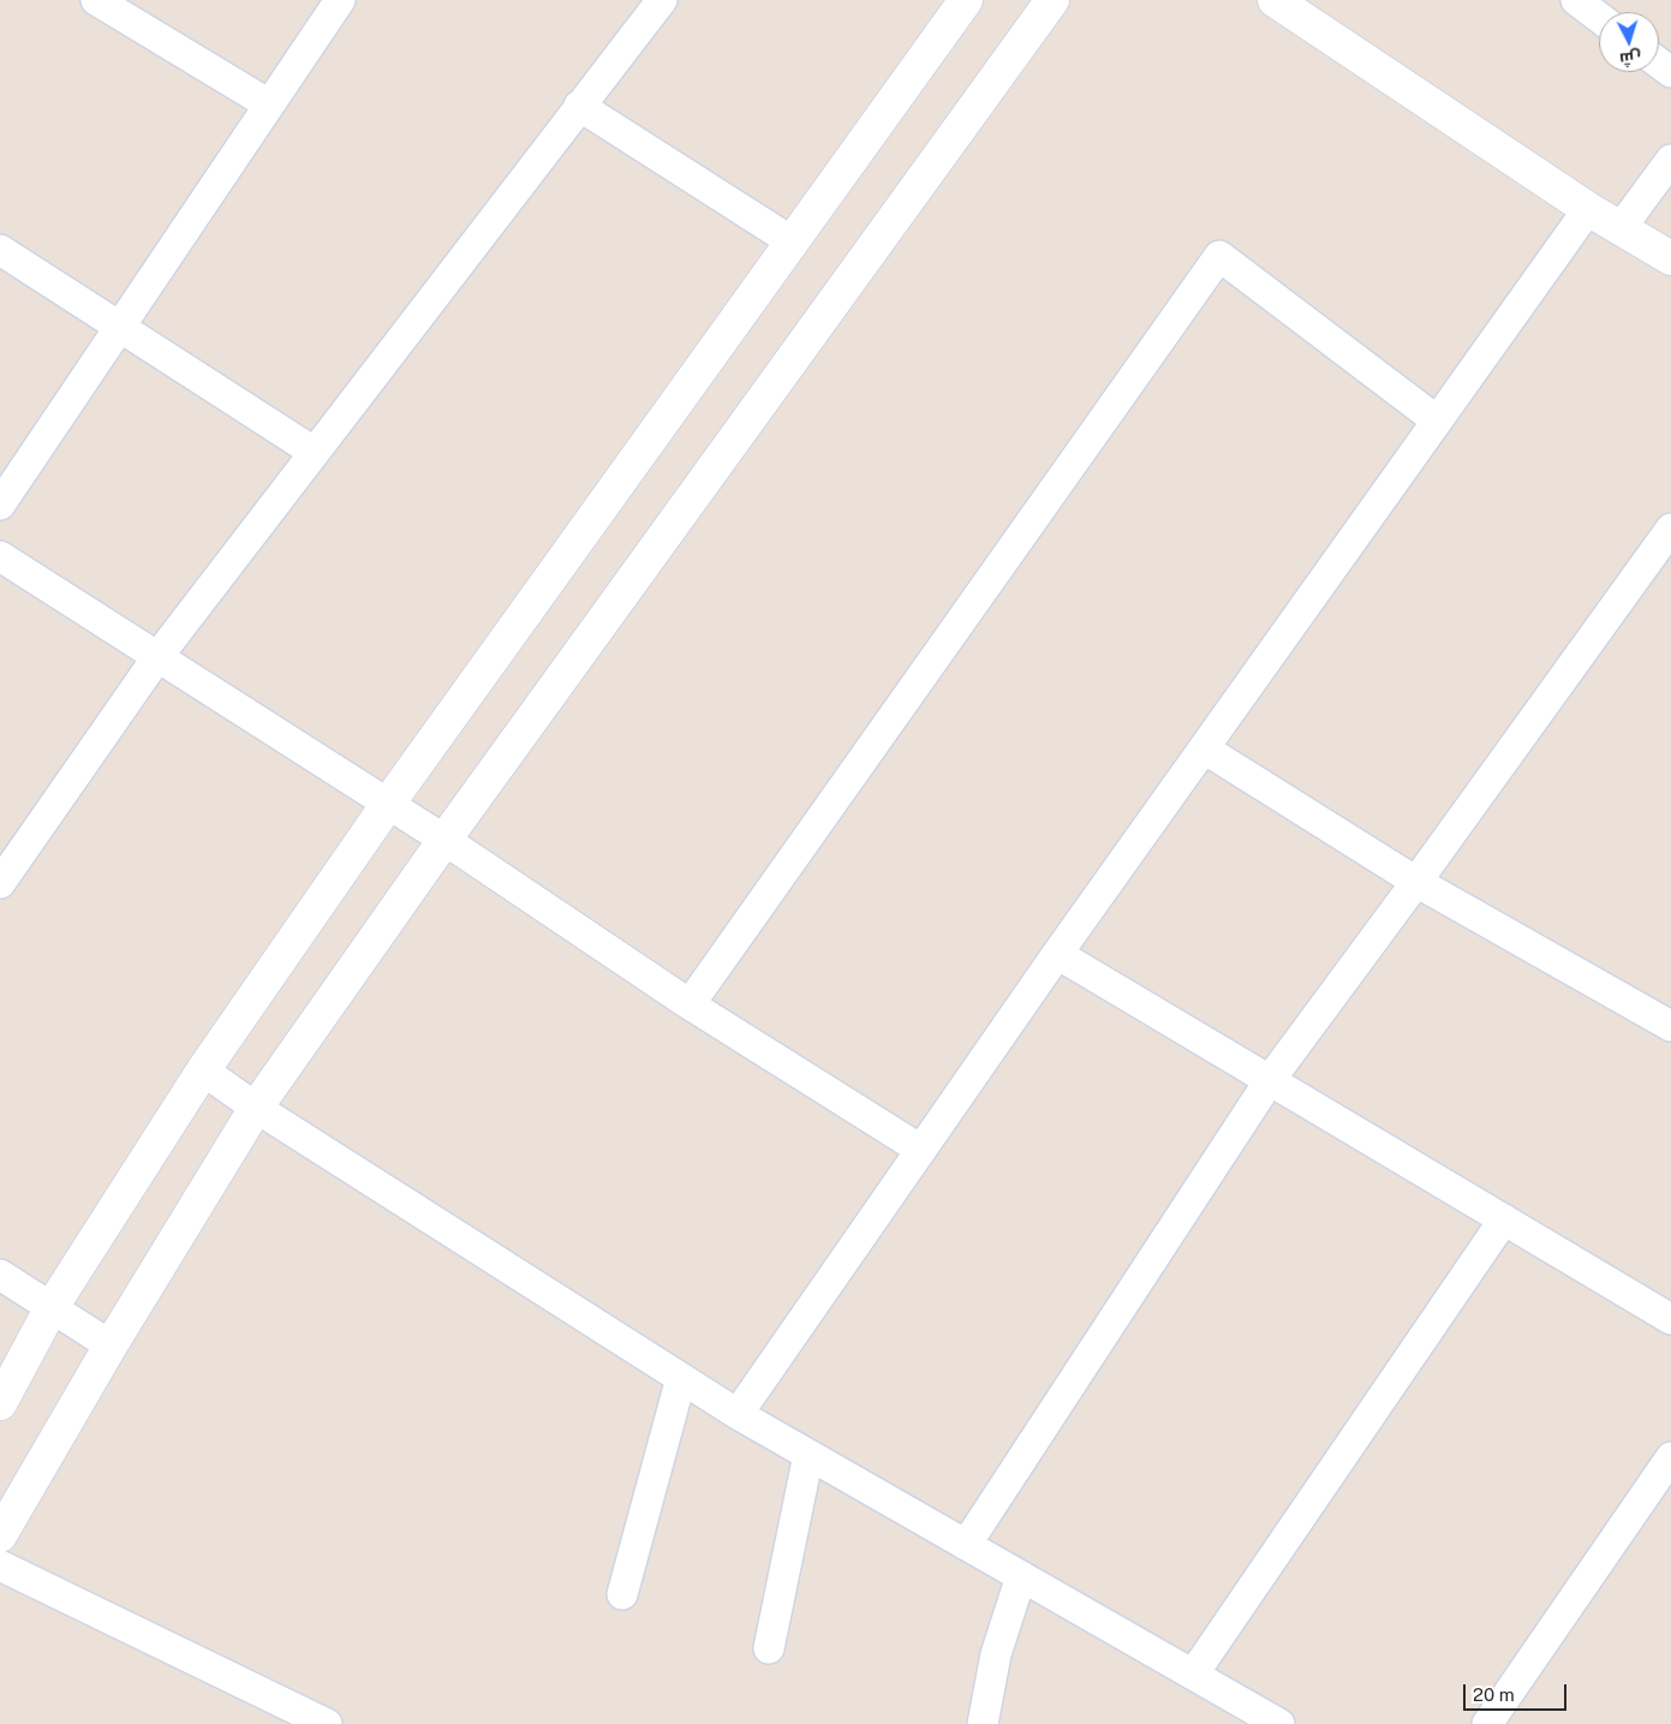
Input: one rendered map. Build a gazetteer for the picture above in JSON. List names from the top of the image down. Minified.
{"scale_bar":"20 m","north":"bottom"}
